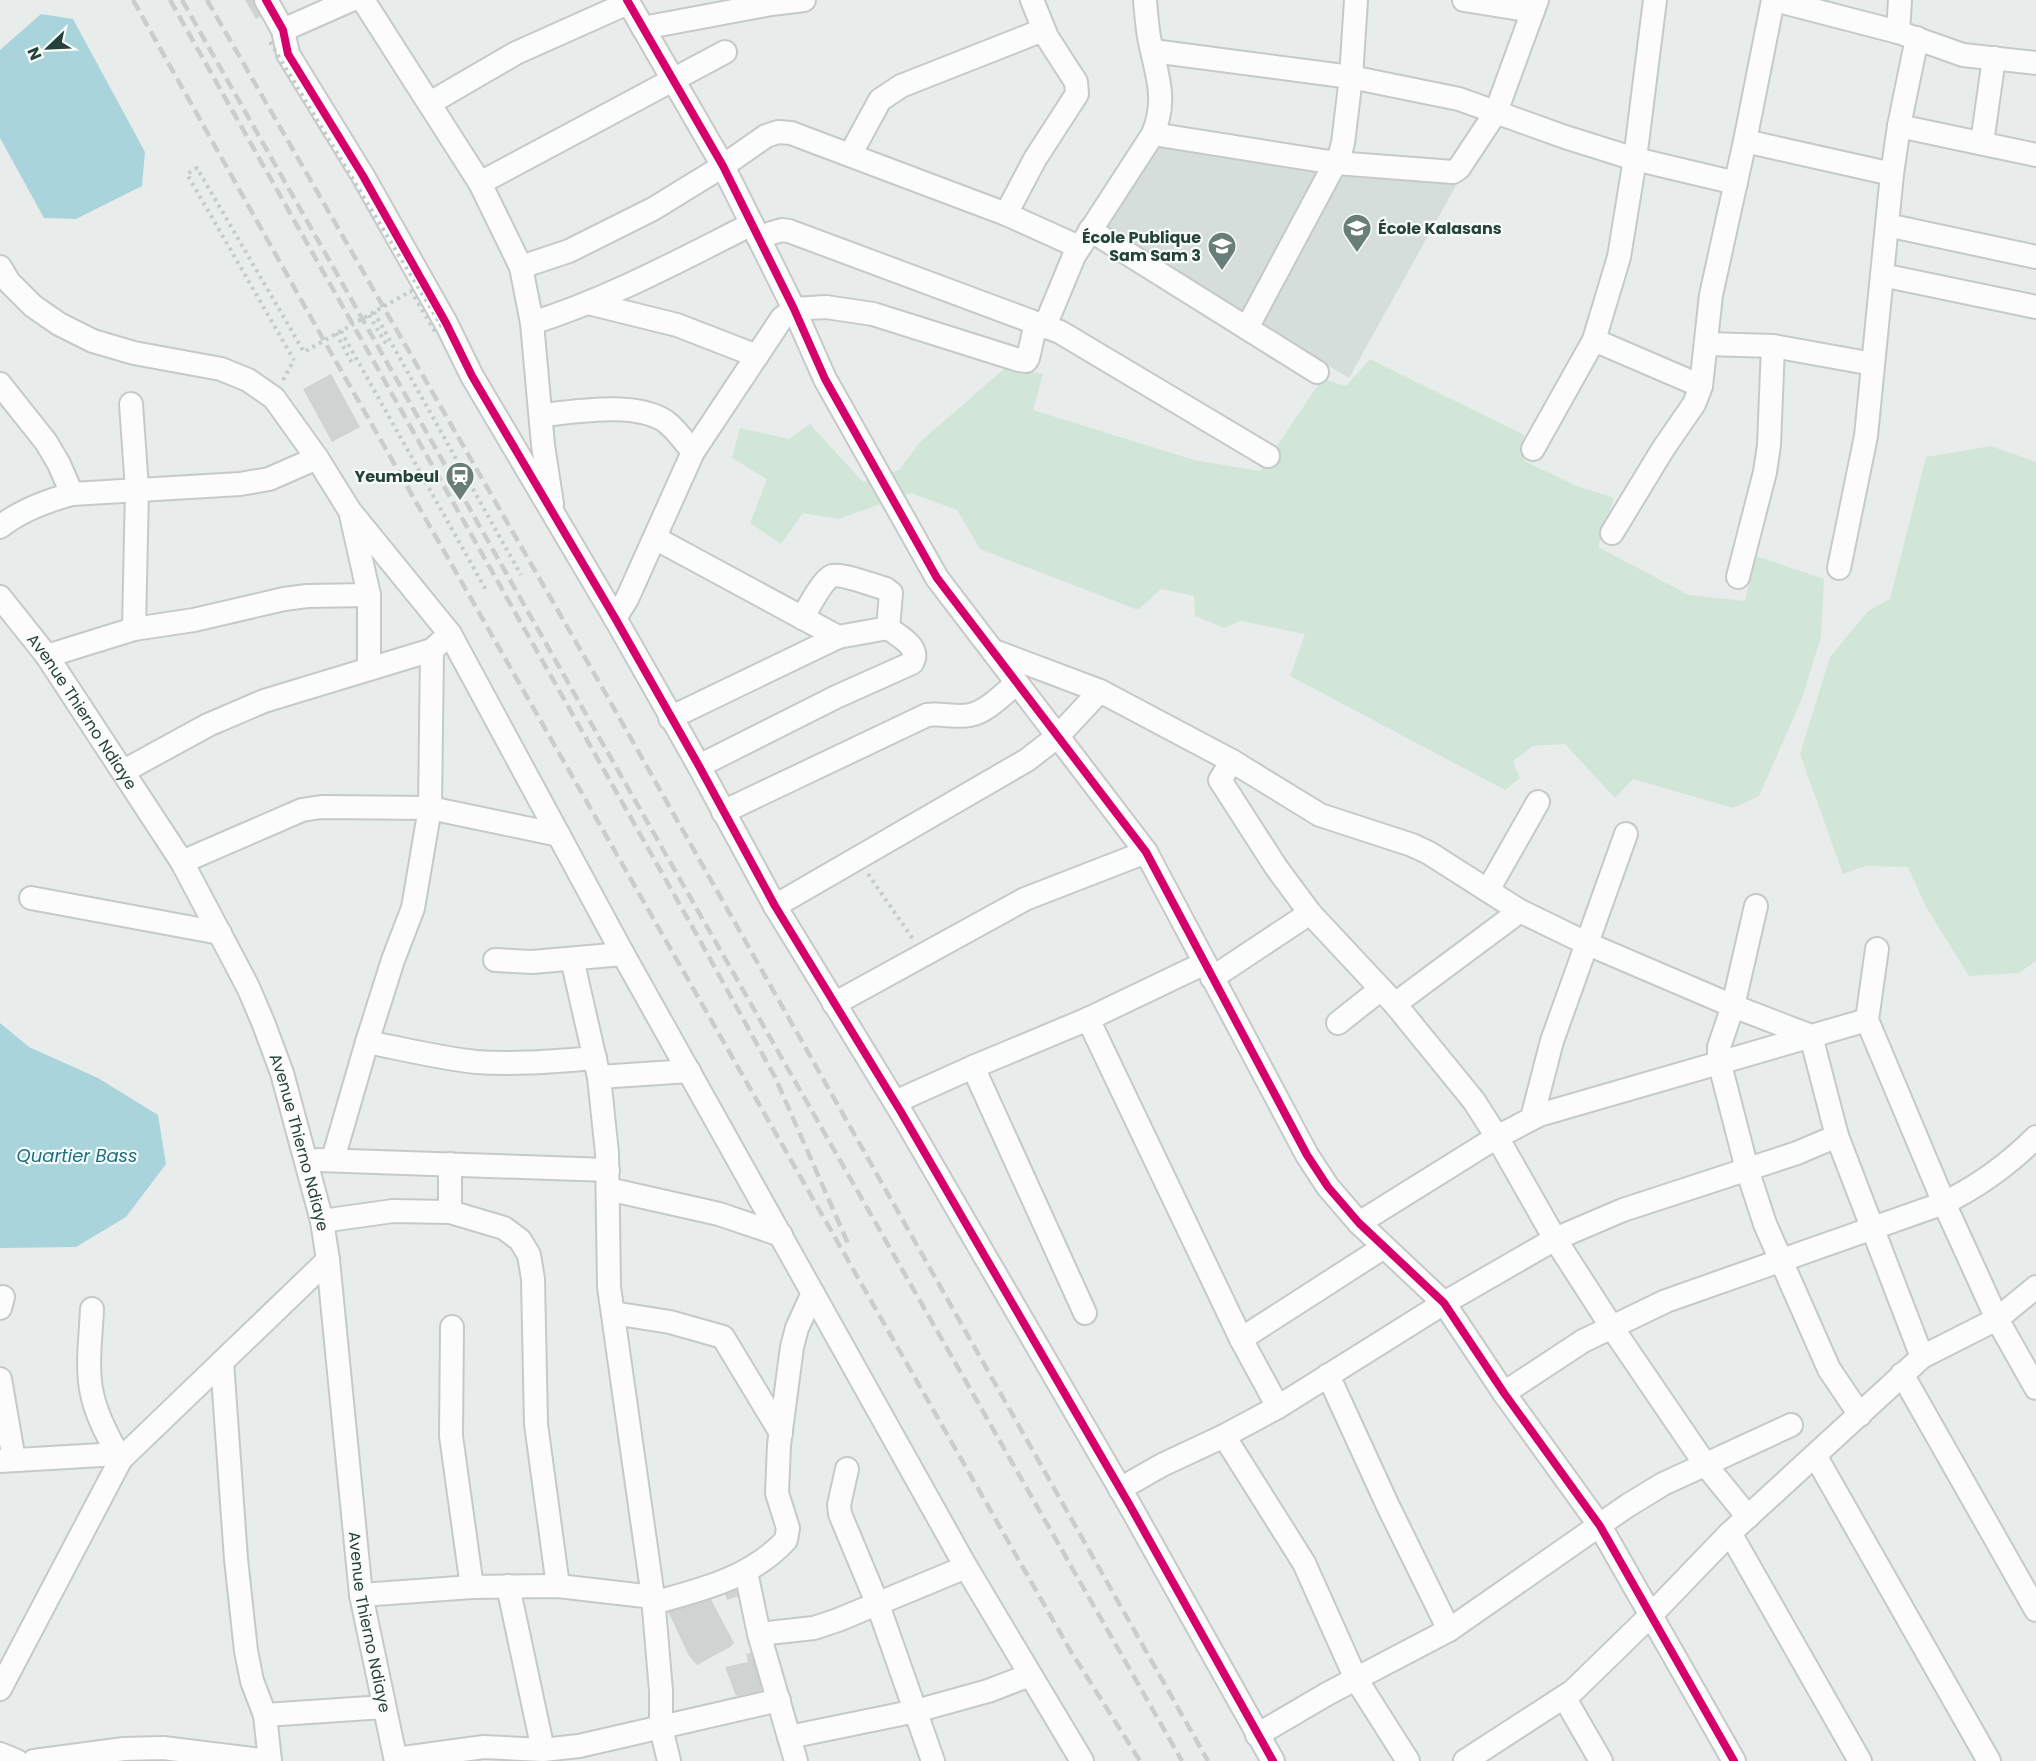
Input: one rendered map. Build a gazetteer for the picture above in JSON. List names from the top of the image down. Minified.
{"streets":{"street":["Avenue Thierno Ndiaye"]},"water":["Quartier Bass"],"places":{"school or university":["École Kalasans","École Publique Sam Sam 3"],"station":["Yeumbeul"]},"north":"bottom left"}
